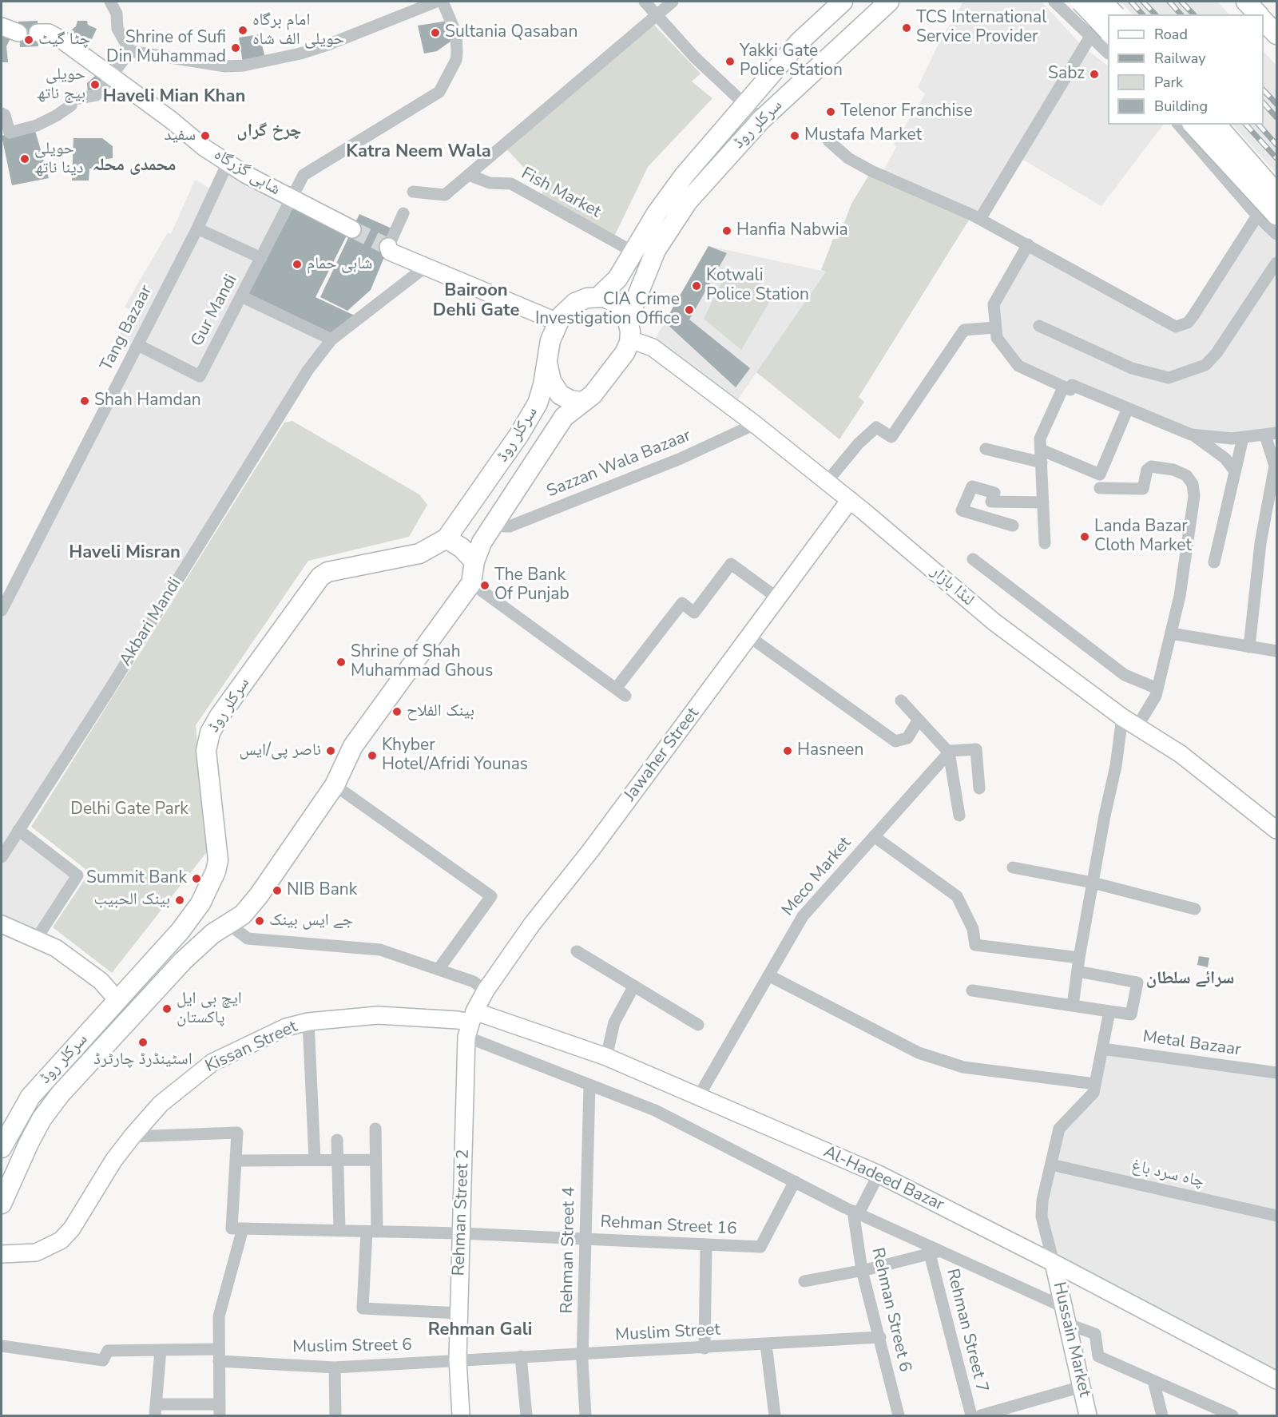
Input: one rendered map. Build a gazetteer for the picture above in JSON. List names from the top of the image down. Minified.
{"streets":{"main road":["سرکلر روڈ"],"street":["شاہی گزرگاہ","Fish Market","Gur Mandi","Tang Bazaar","Sazzan Wala Bazaar","لنڈا بازار","Akbari Mandi","Jawaher Street","Meco Market","Metal Bazaar","Kissan Street","چاہ سرد باغ","Al-Hadeed Bazar","Rehman Street 2","Rehman Street 16","Rehman Street 4","Rehman Street 6","Rehman Street 7","Muslim Street","Hussain Market","Muslim Street 6"]},"crossings":[["سرکلر روڈ","Fish Market"],["سرکلر روڈ","Sazzan Wala Bazaar"],["سرکلر روڈ","لنڈا بازار"],["شاہی گزرگاہ","Gur Mandi"],["شاہی گزرگاہ","Tang Bazaar"],["Gur Mandi","Tang Bazaar"],["Sazzan Wala Bazaar","لنڈا بازار"],["لنڈا بازار","Jawaher Street"],["Jawaher Street","Kissan Street"],["Jawaher Street","Al-Hadeed Bazar"],["Jawaher Street","Rehman Street 2"],["Meco Market","Al-Hadeed Bazar"],["Kissan Street","Al-Hadeed Bazar"],["Kissan Street","Rehman Street 2"],["Al-Hadeed Bazar","Rehman Street 2"],["Al-Hadeed Bazar","Hussain Market"],["Rehman Street 2","Rehman Street 16"],["Rehman Street 2","Muslim Street"],["Rehman Street 2","Muslim Street 6"],["Rehman Street 16","Rehman Street 4"],["Rehman Street 4","Muslim Street"],["Rehman Street 6","Muslim Street"],["Muslim Street","Muslim Street 6"]],"districts":["Haveli Mian Khan","چرخ گراں","Katra Neem Wala","محمدی محلہ","Bairoon Dehli Gate","Haveli Misran","سرائے سلطان","Rehman Gali"],"parks":["Delhi Gate Park"],"places":["TCS International Service Provider","امام برگاہ حویلی الف شاہ","Sultania Qasaban","چٹا گیٹ","Shrine of Sufi Din Muhammad","Yakki Gate Police Station","Sabz","حویلی بیج ناتھ","Telenor Franchise","سفید","Mustafa Market","حویلی دینا ناتھ","Hanfia Nabwia","شاہی حمام","Kotwali Police Station","CIA Crime Investigation Office","Shah Hamdan","Landa Bazar Cloth Market","The Bank Of Punjab","Shrine of Shah Muhammad Ghous","بینک الفلاح","ناصر پی/ایس","Hasneen","Khyber Hotel/Afridi Younas","Summit Bank","NIB Bank","بينک الحبيب","جے ایس بینک","ایچ بی ایل پاکستان","اسٹینڈرڈ چارٹرڈ"],"legend":["Road","Railway","Park","Building"]}
